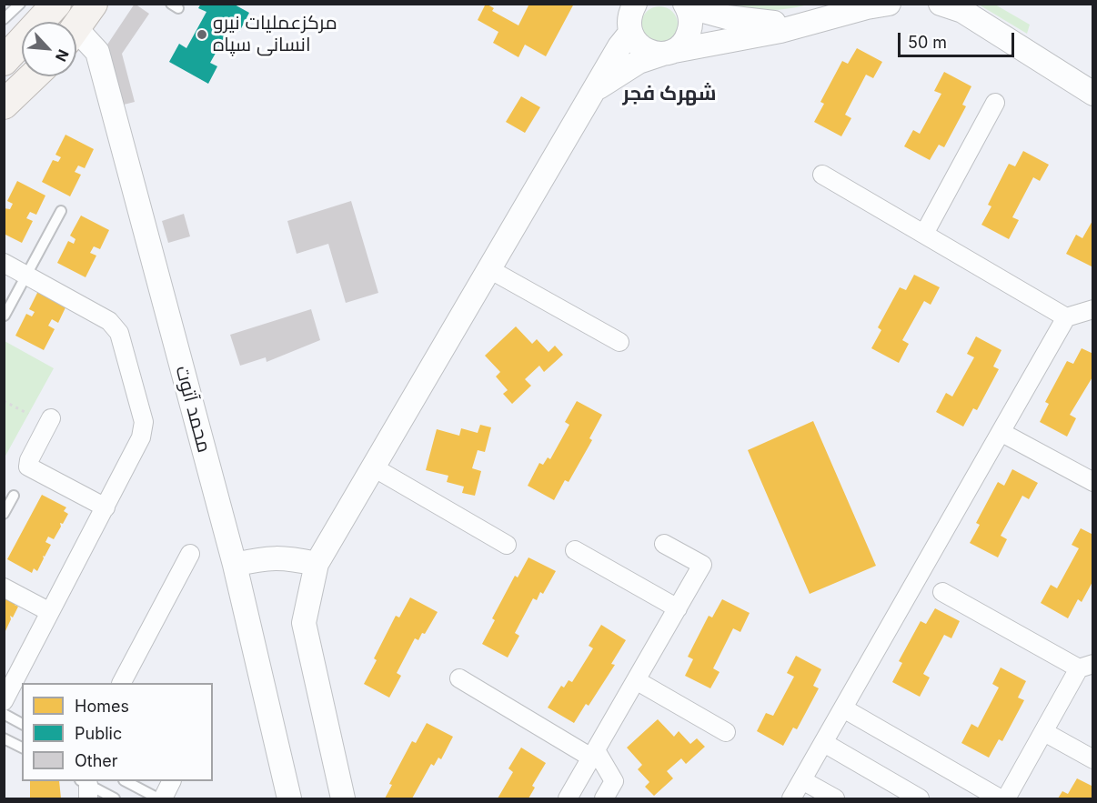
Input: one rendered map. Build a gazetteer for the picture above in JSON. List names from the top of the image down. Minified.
{"streets":{"street":["محمد آتوت"]},"districts":["شهرک فجر"],"places":["مرکزعملیات نیرو انسانی سپاه"],"legend":["Homes","Public","Other"],"scale_bar":"50 m","north":"bottom right"}
